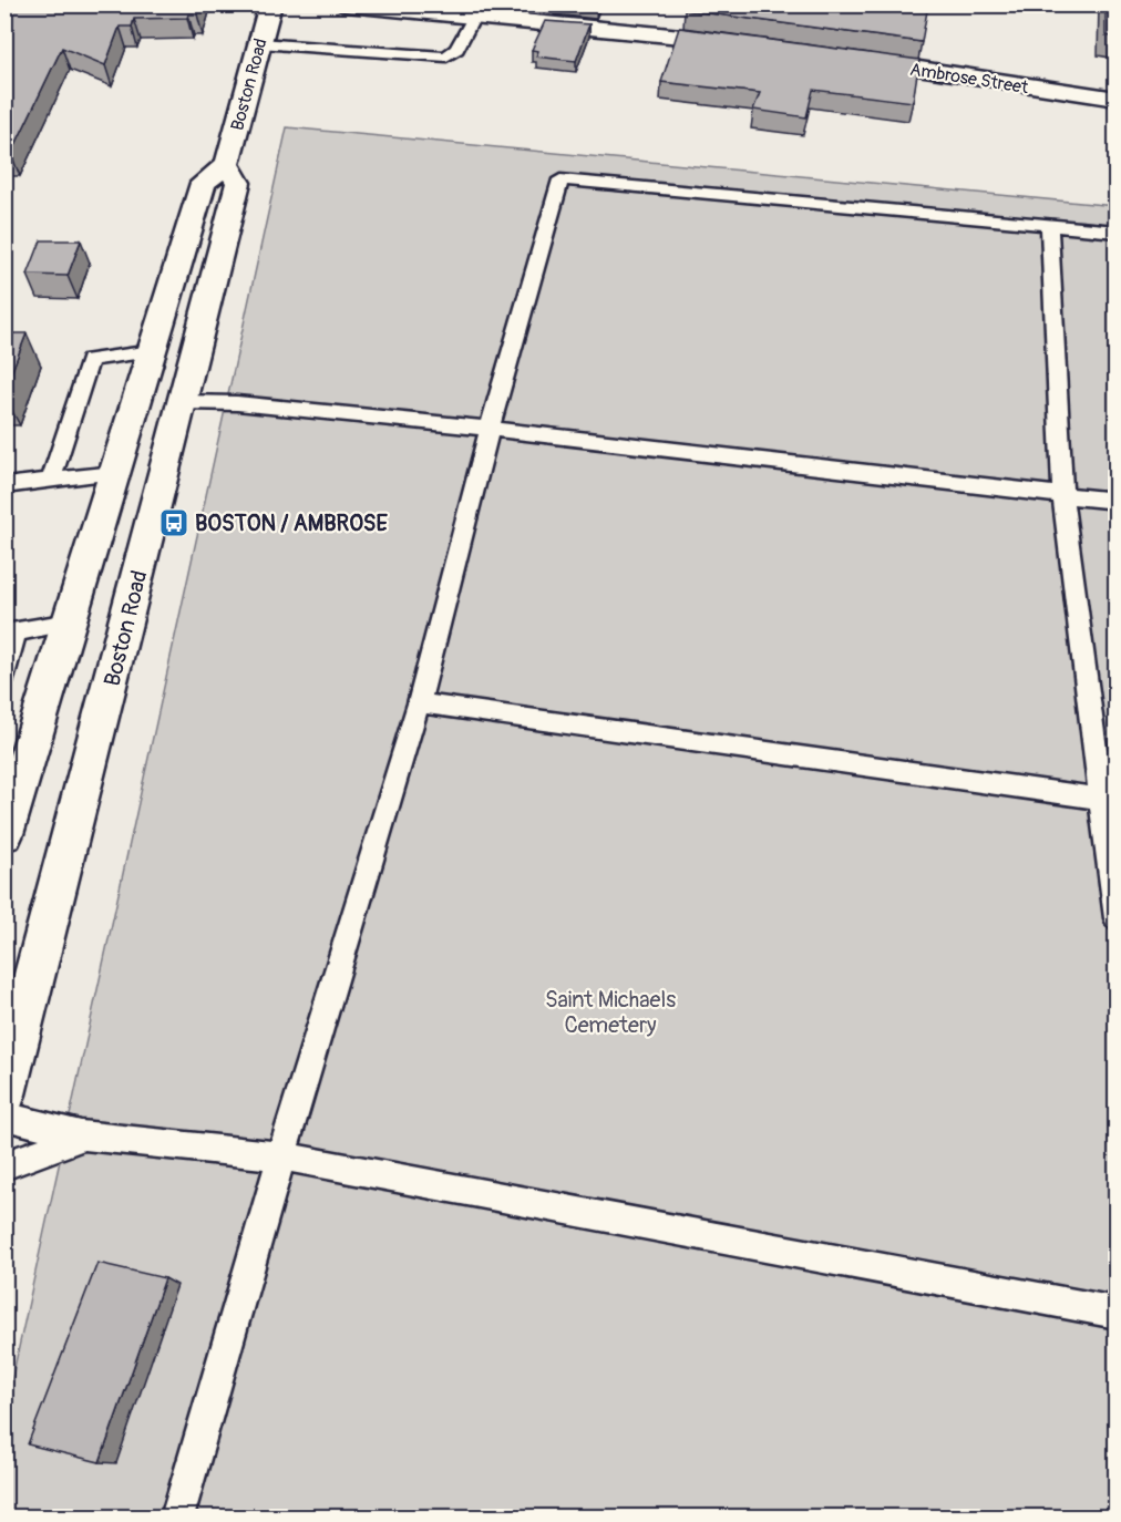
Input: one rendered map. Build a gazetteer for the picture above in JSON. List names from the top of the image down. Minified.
{"streets":{"main road":["Ambrose Street","Boston Road"]},"parks":["Saint Michaels Cemetery"],"places":{"bus stop":["BOSTON / AMBROSE"]}}
